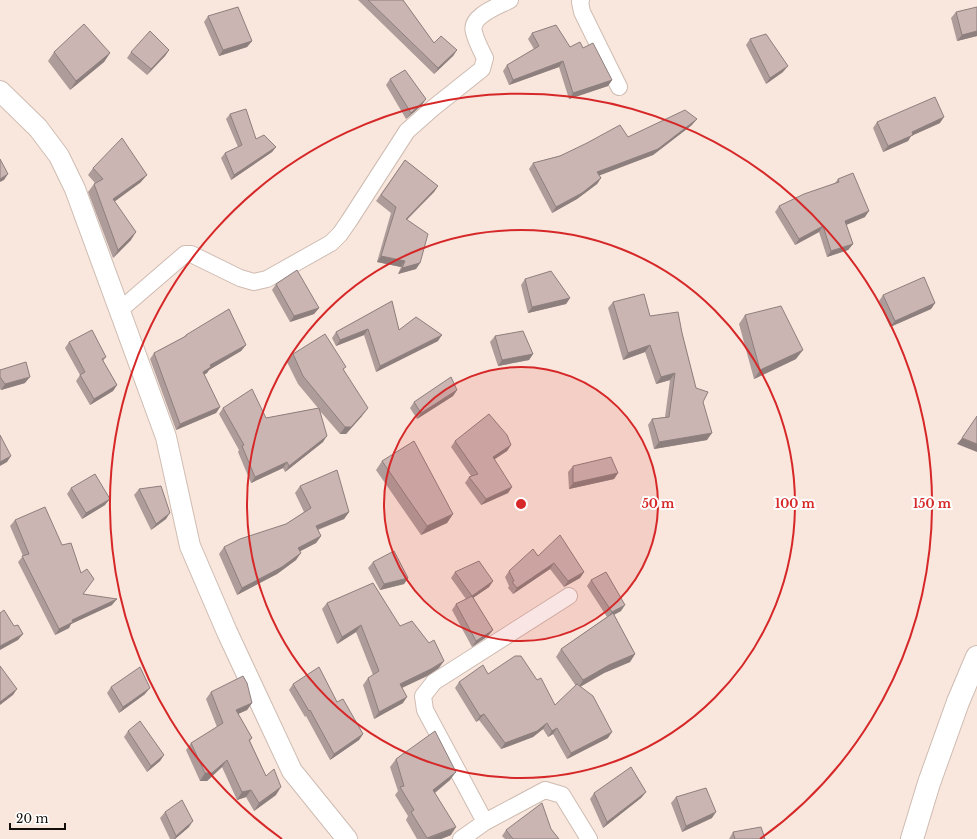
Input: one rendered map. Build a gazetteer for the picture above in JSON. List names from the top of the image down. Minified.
{"scale_bar":"20 m","rings":["50 m","100 m","150 m"]}
